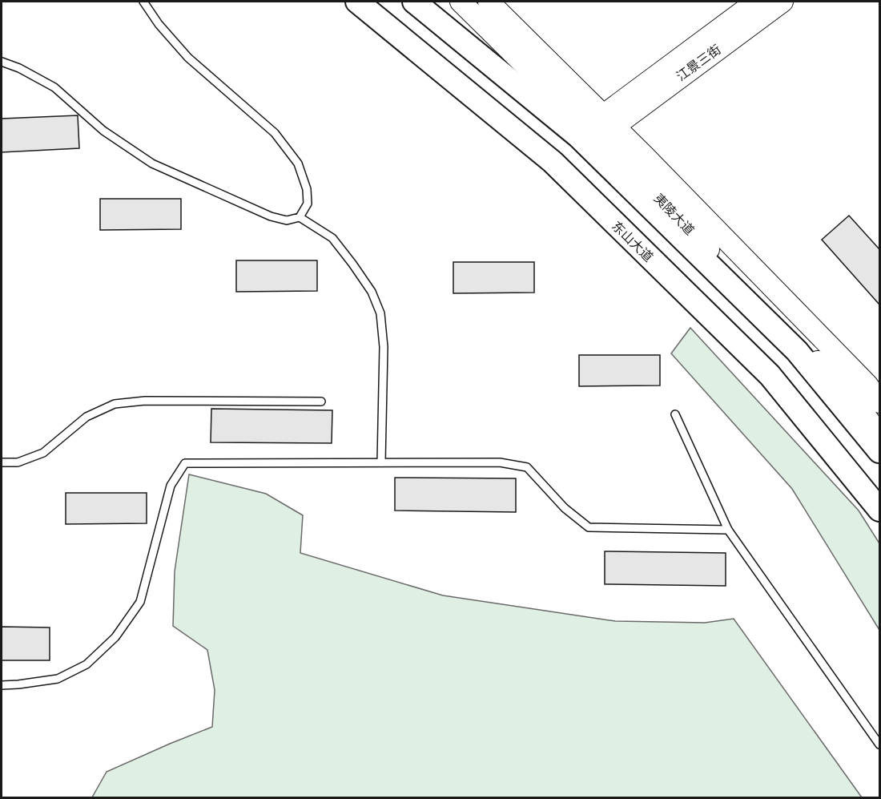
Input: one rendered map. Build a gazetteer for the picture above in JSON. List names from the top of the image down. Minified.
{"streets":{"main road":["江景三街","夷陵大道","东山大道"]},"crossings":[["江景三街","夷陵大道"]]}
